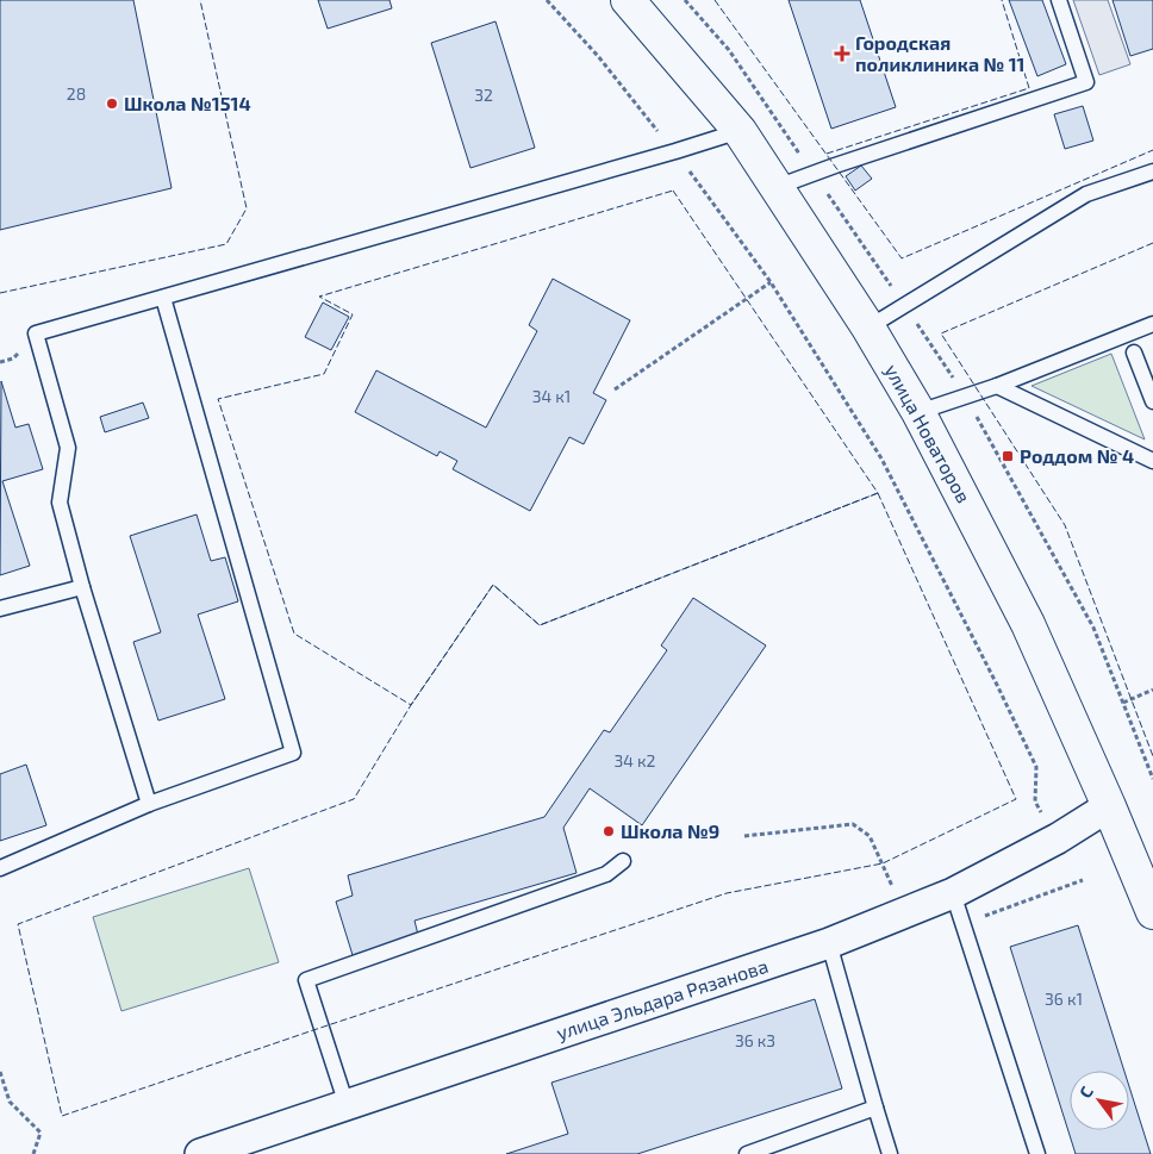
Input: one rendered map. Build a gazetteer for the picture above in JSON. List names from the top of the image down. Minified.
{"streets":{"street":["улица Новаторов","улица Эльдара Рязанова"]},"crossings":[["улица Новаторов","улица Эльдара Рязанова"]],"places":{"health":["Городская поликлиника № 11"],"other":["Школа №1514","Школа №9"],"transit":["Роддом № 4"]},"house_numbers":["28","32","34 к1","34 к2","36 к1","36 к3"],"north":"top left"}
